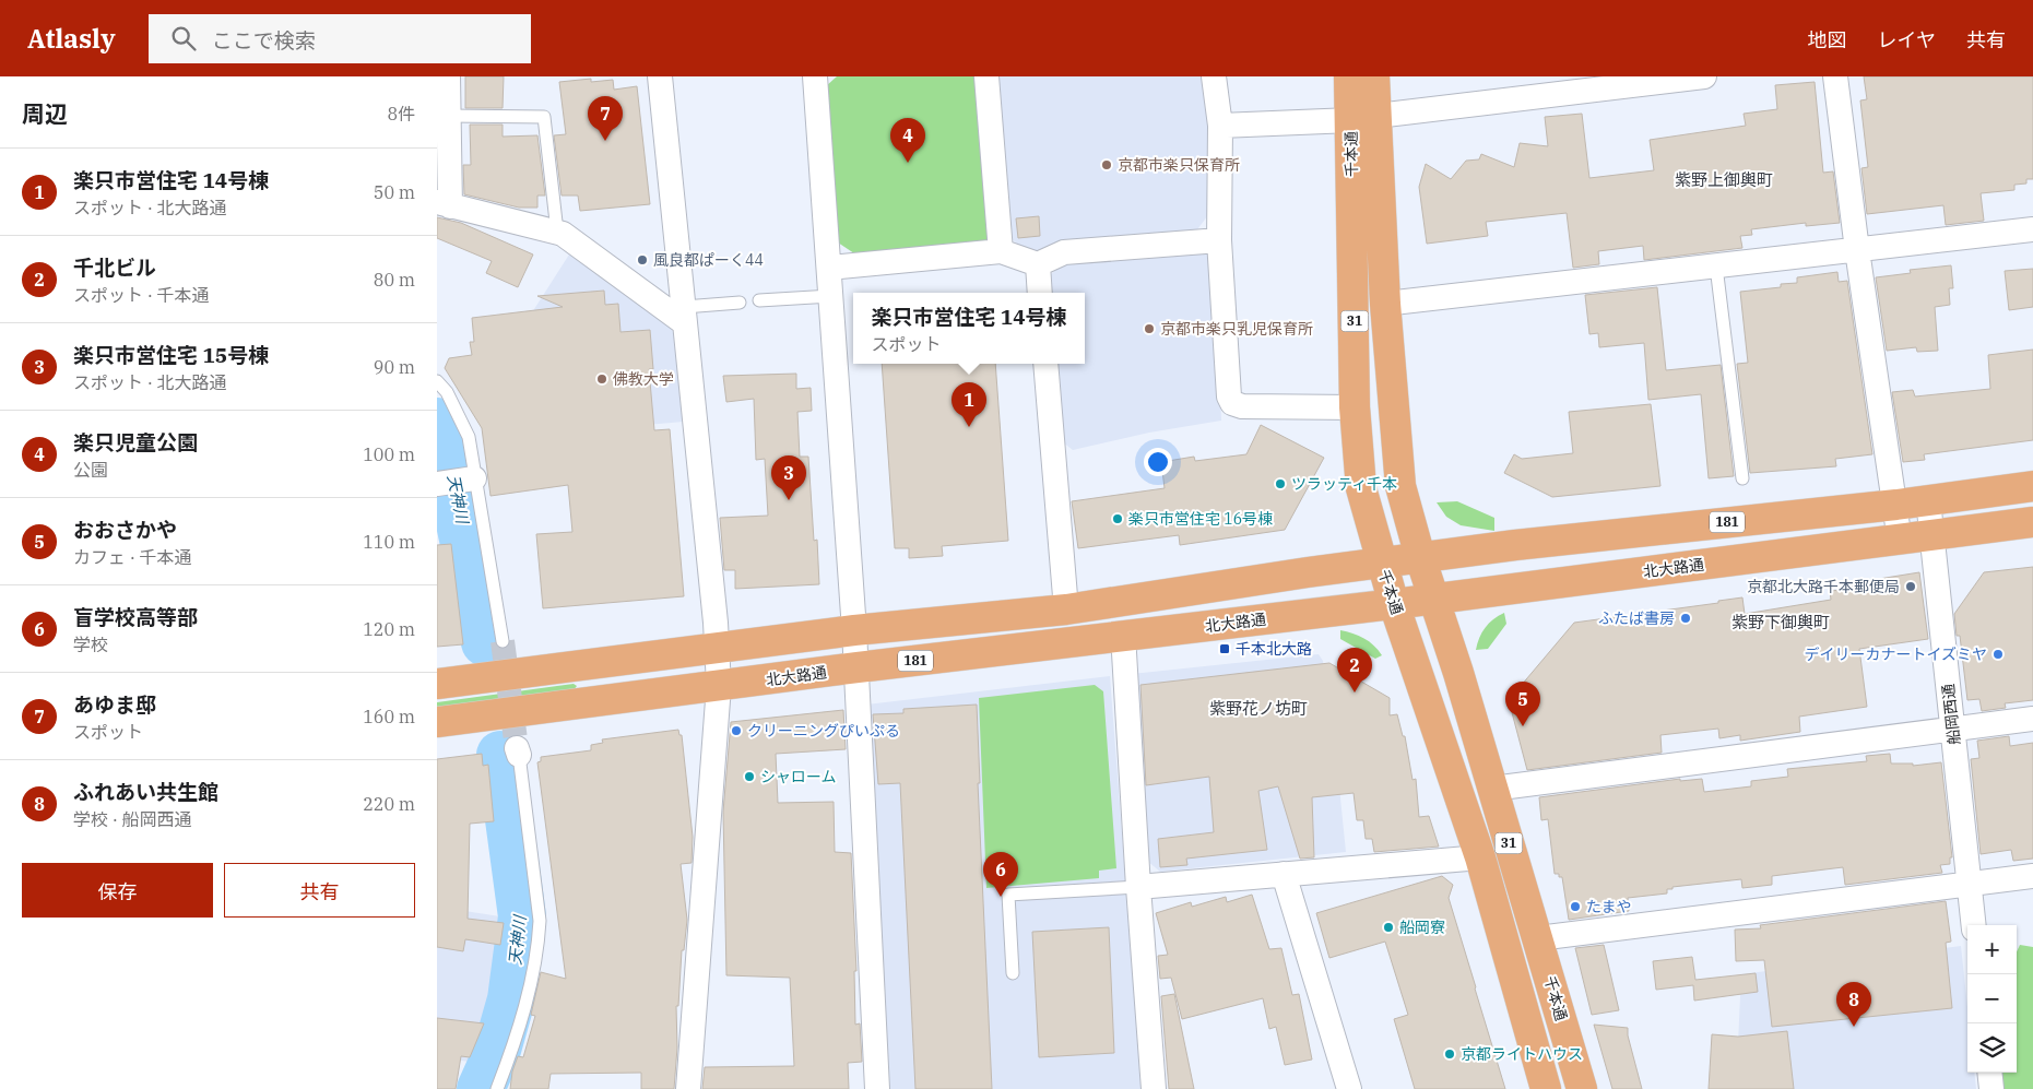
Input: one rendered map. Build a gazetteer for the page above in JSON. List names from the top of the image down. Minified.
{"streets":{"main road":["千本通","31","181","北大路通"],"street":["船岡西通"]},"crossings":[["千本通","181"],["千本通","北大路通"],["181","船岡西通"],["北大路通","船岡西通"]],"districts":["紫野上御輿町","紫野下御輿町","紫野花ノ坊町"],"water":["天神川"],"places":{"other":["京都市楽只保育所","風良都ぱーく44","京都市楽只乳児保育所","佛教大学","ツラッティ千本","楽只市営住宅 16号棟","京都北大路千本郵便局","ふたば書房","デイリーカナートイズミヤ","クリーニングぴいぷる","シャローム","たまや","船岡寮","京都ライトハウス"],"transit":["千本北大路"]},"page":{"header":"Atlasly","search":"ここで検索","nav":["地図","レイヤ","共有"],"heading":["周辺","8件"],"pins":["7","4","1","3","2","5","6","8"],"list":[{"mark":"1","name":"楽只市営住宅 14号棟","note":"スポット · 北大路通","value":"50 m"},{"mark":"2","name":"千北ビル","note":"スポット · 千本通","value":"80 m"},{"mark":"3","name":"楽只市営住宅 15号棟","note":"スポット · 北大路通","value":"90 m"},{"mark":"4","name":"楽只児童公園","note":"公園","value":"100 m"},{"mark":"5","name":"おおさかや","note":"カフェ · 千本通","value":"110 m"},{"mark":"6","name":"盲学校高等部","note":"学校","value":"120 m"},{"mark":"7","name":"あゆま邸","note":"スポット","value":"160 m"},{"mark":"8","name":"ふれあい共生館","note":"学校 · 船岡西通","value":"220 m"}],"popup":["楽只市営住宅 14号棟","スポット"],"buttons":["保存","共有"],"map_buttons":["+","−"]}}
